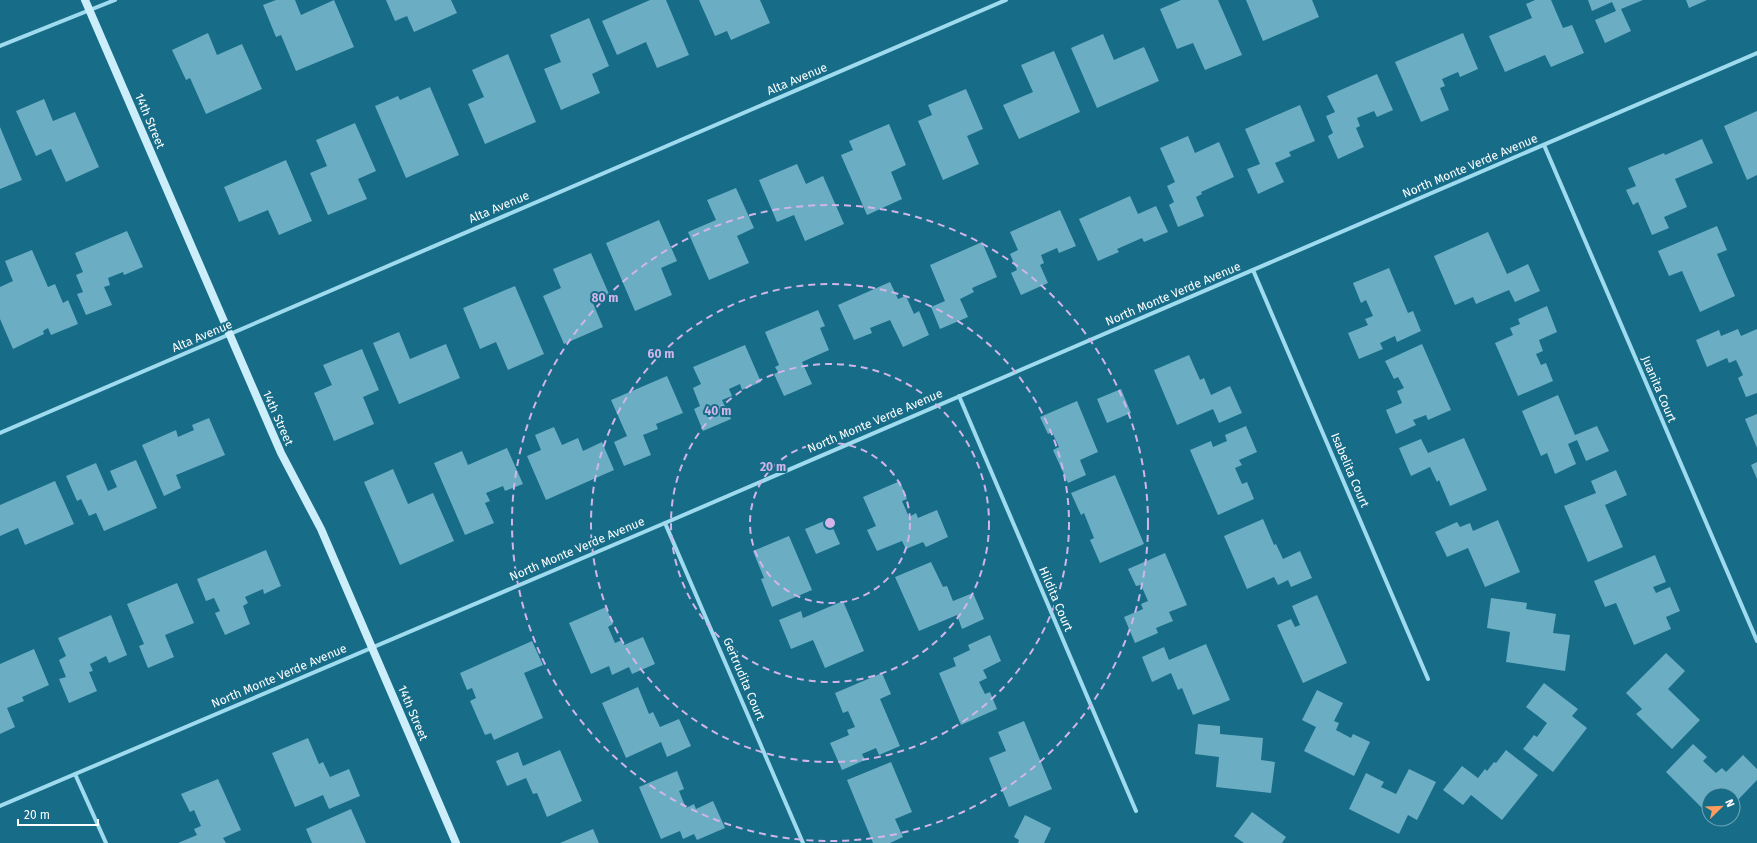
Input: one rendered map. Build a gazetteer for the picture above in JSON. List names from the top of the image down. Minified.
{"streets":{"street":["Alta Avenue","14th Street","North Monte Verde Avenue","Juanita Court","Isabelita Court","Hildita Court","Gertrudita Court"]},"crossings":[["Alta Avenue","14th Street"],["14th Street","North Monte Verde Avenue"],["North Monte Verde Avenue","Juanita Court"],["North Monte Verde Avenue","Isabelita Court"],["North Monte Verde Avenue","Hildita Court"],["North Monte Verde Avenue","Gertrudita Court"]],"scale_bar":"20 m","north":"top right","rings":["80 m","60 m","40 m","20 m"]}
